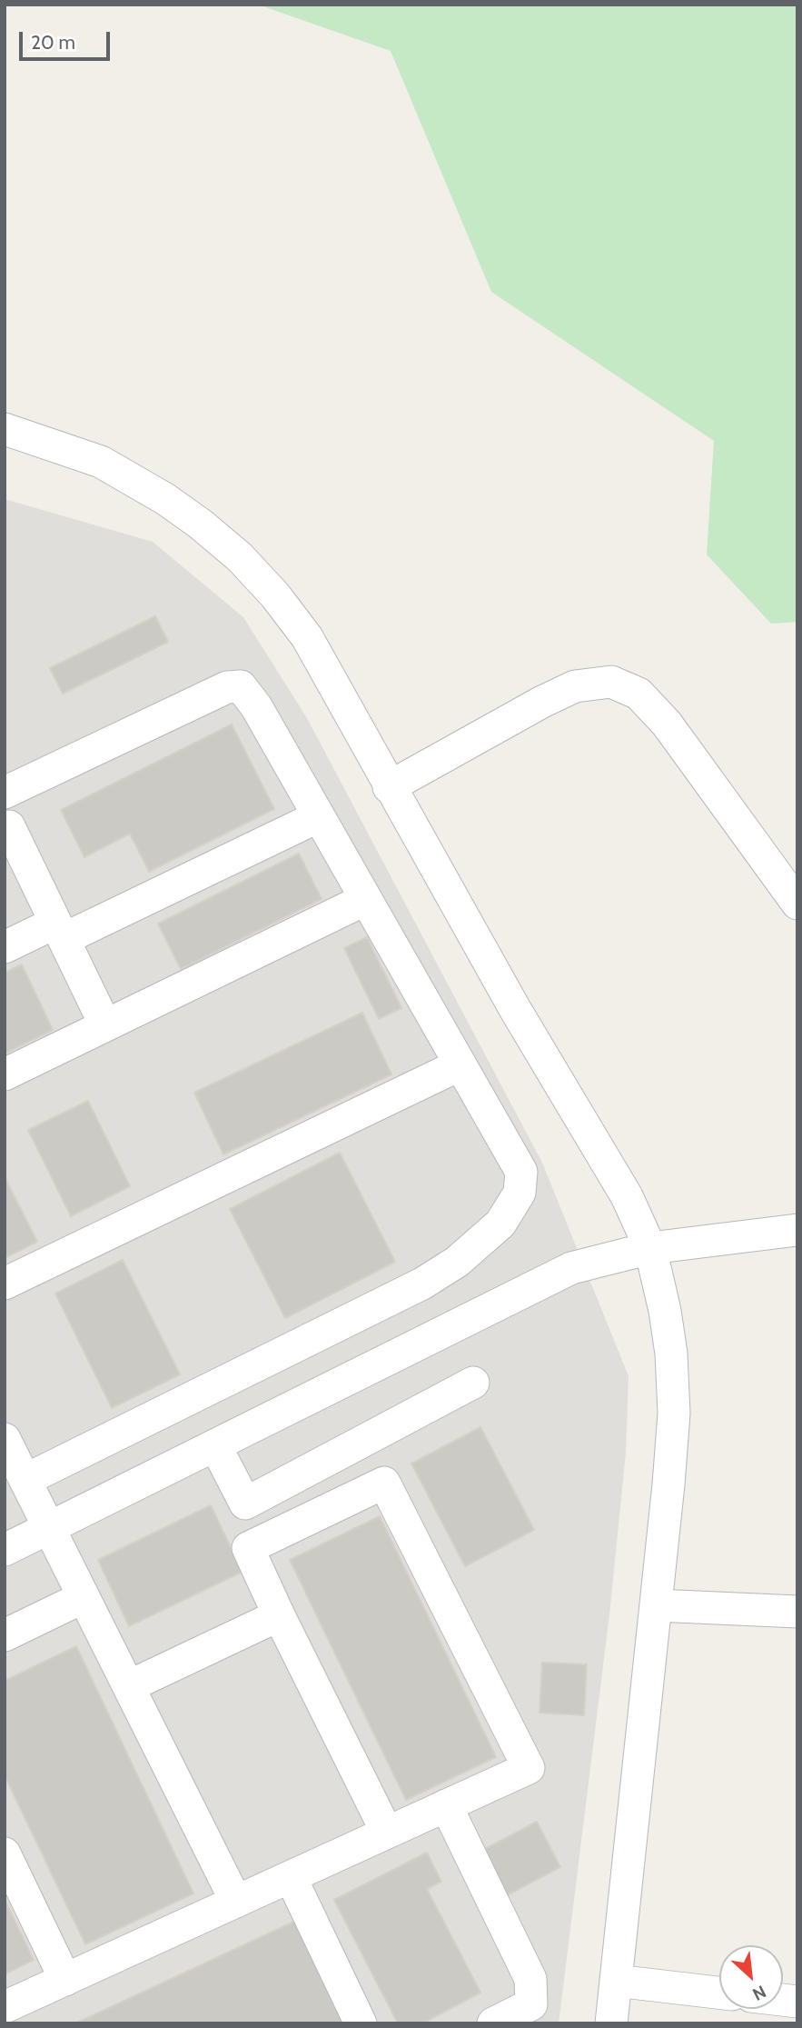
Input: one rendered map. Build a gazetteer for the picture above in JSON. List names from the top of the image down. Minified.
{"scale_bar":"20 m","north":"bottom right"}
